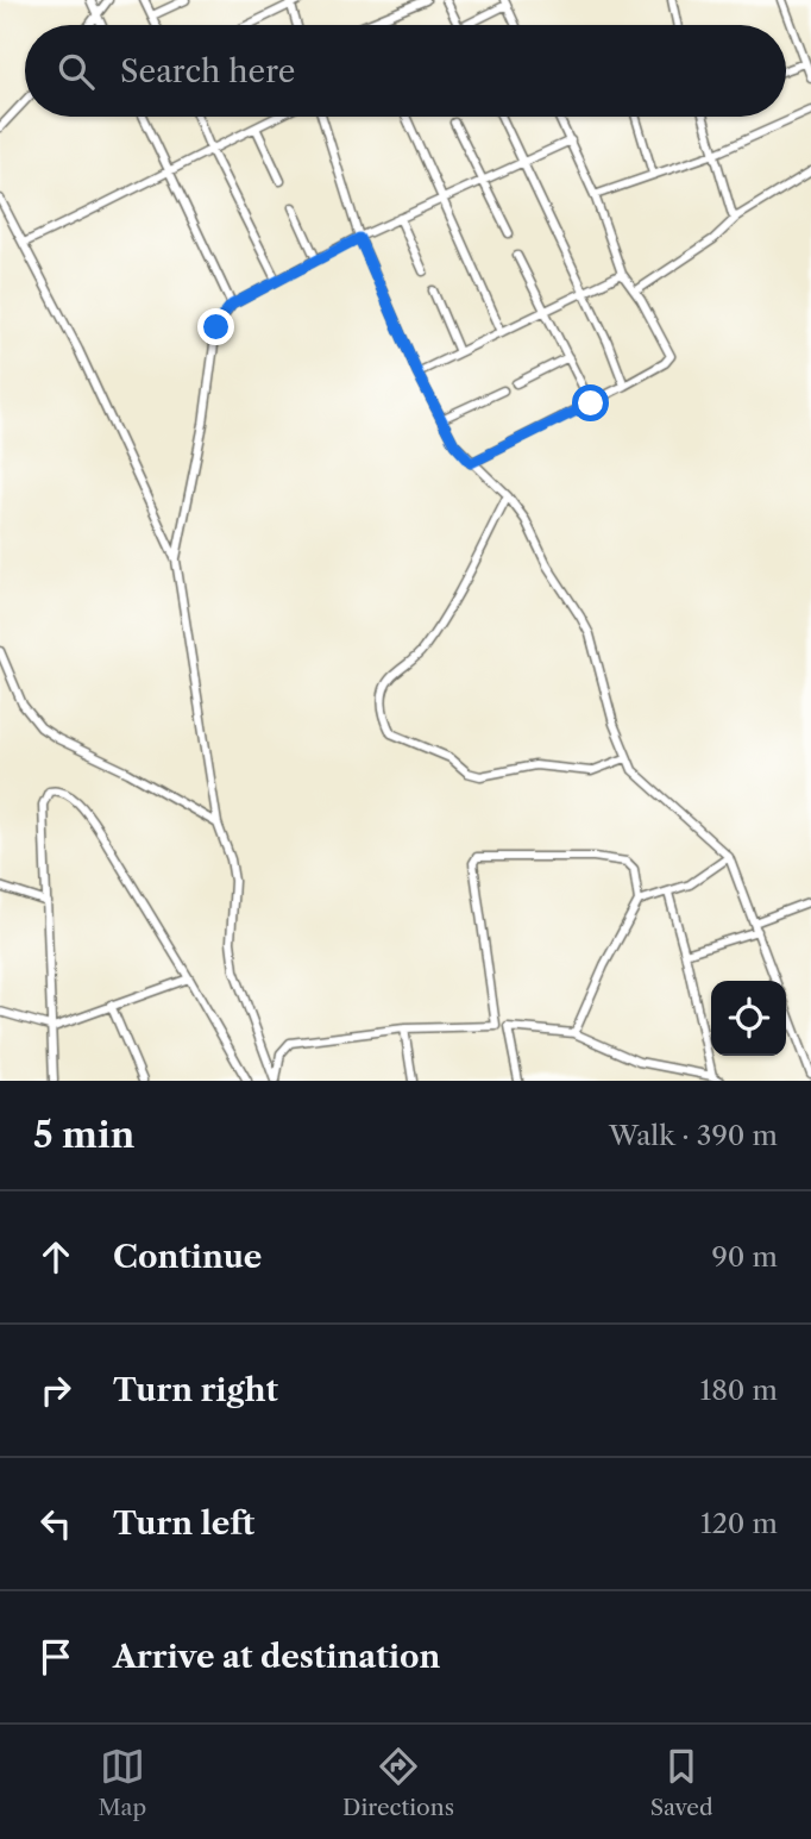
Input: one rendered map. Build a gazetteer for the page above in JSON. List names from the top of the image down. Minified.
{"page":{"search":"Search here","heading":["5 min","Walk · 390 m"],"list":[["Continue","90 m"],["Turn right","180 m"],["Turn left","120 m"],"Arrive at destination"],"nav":["Map","Directions","Saved"]}}
